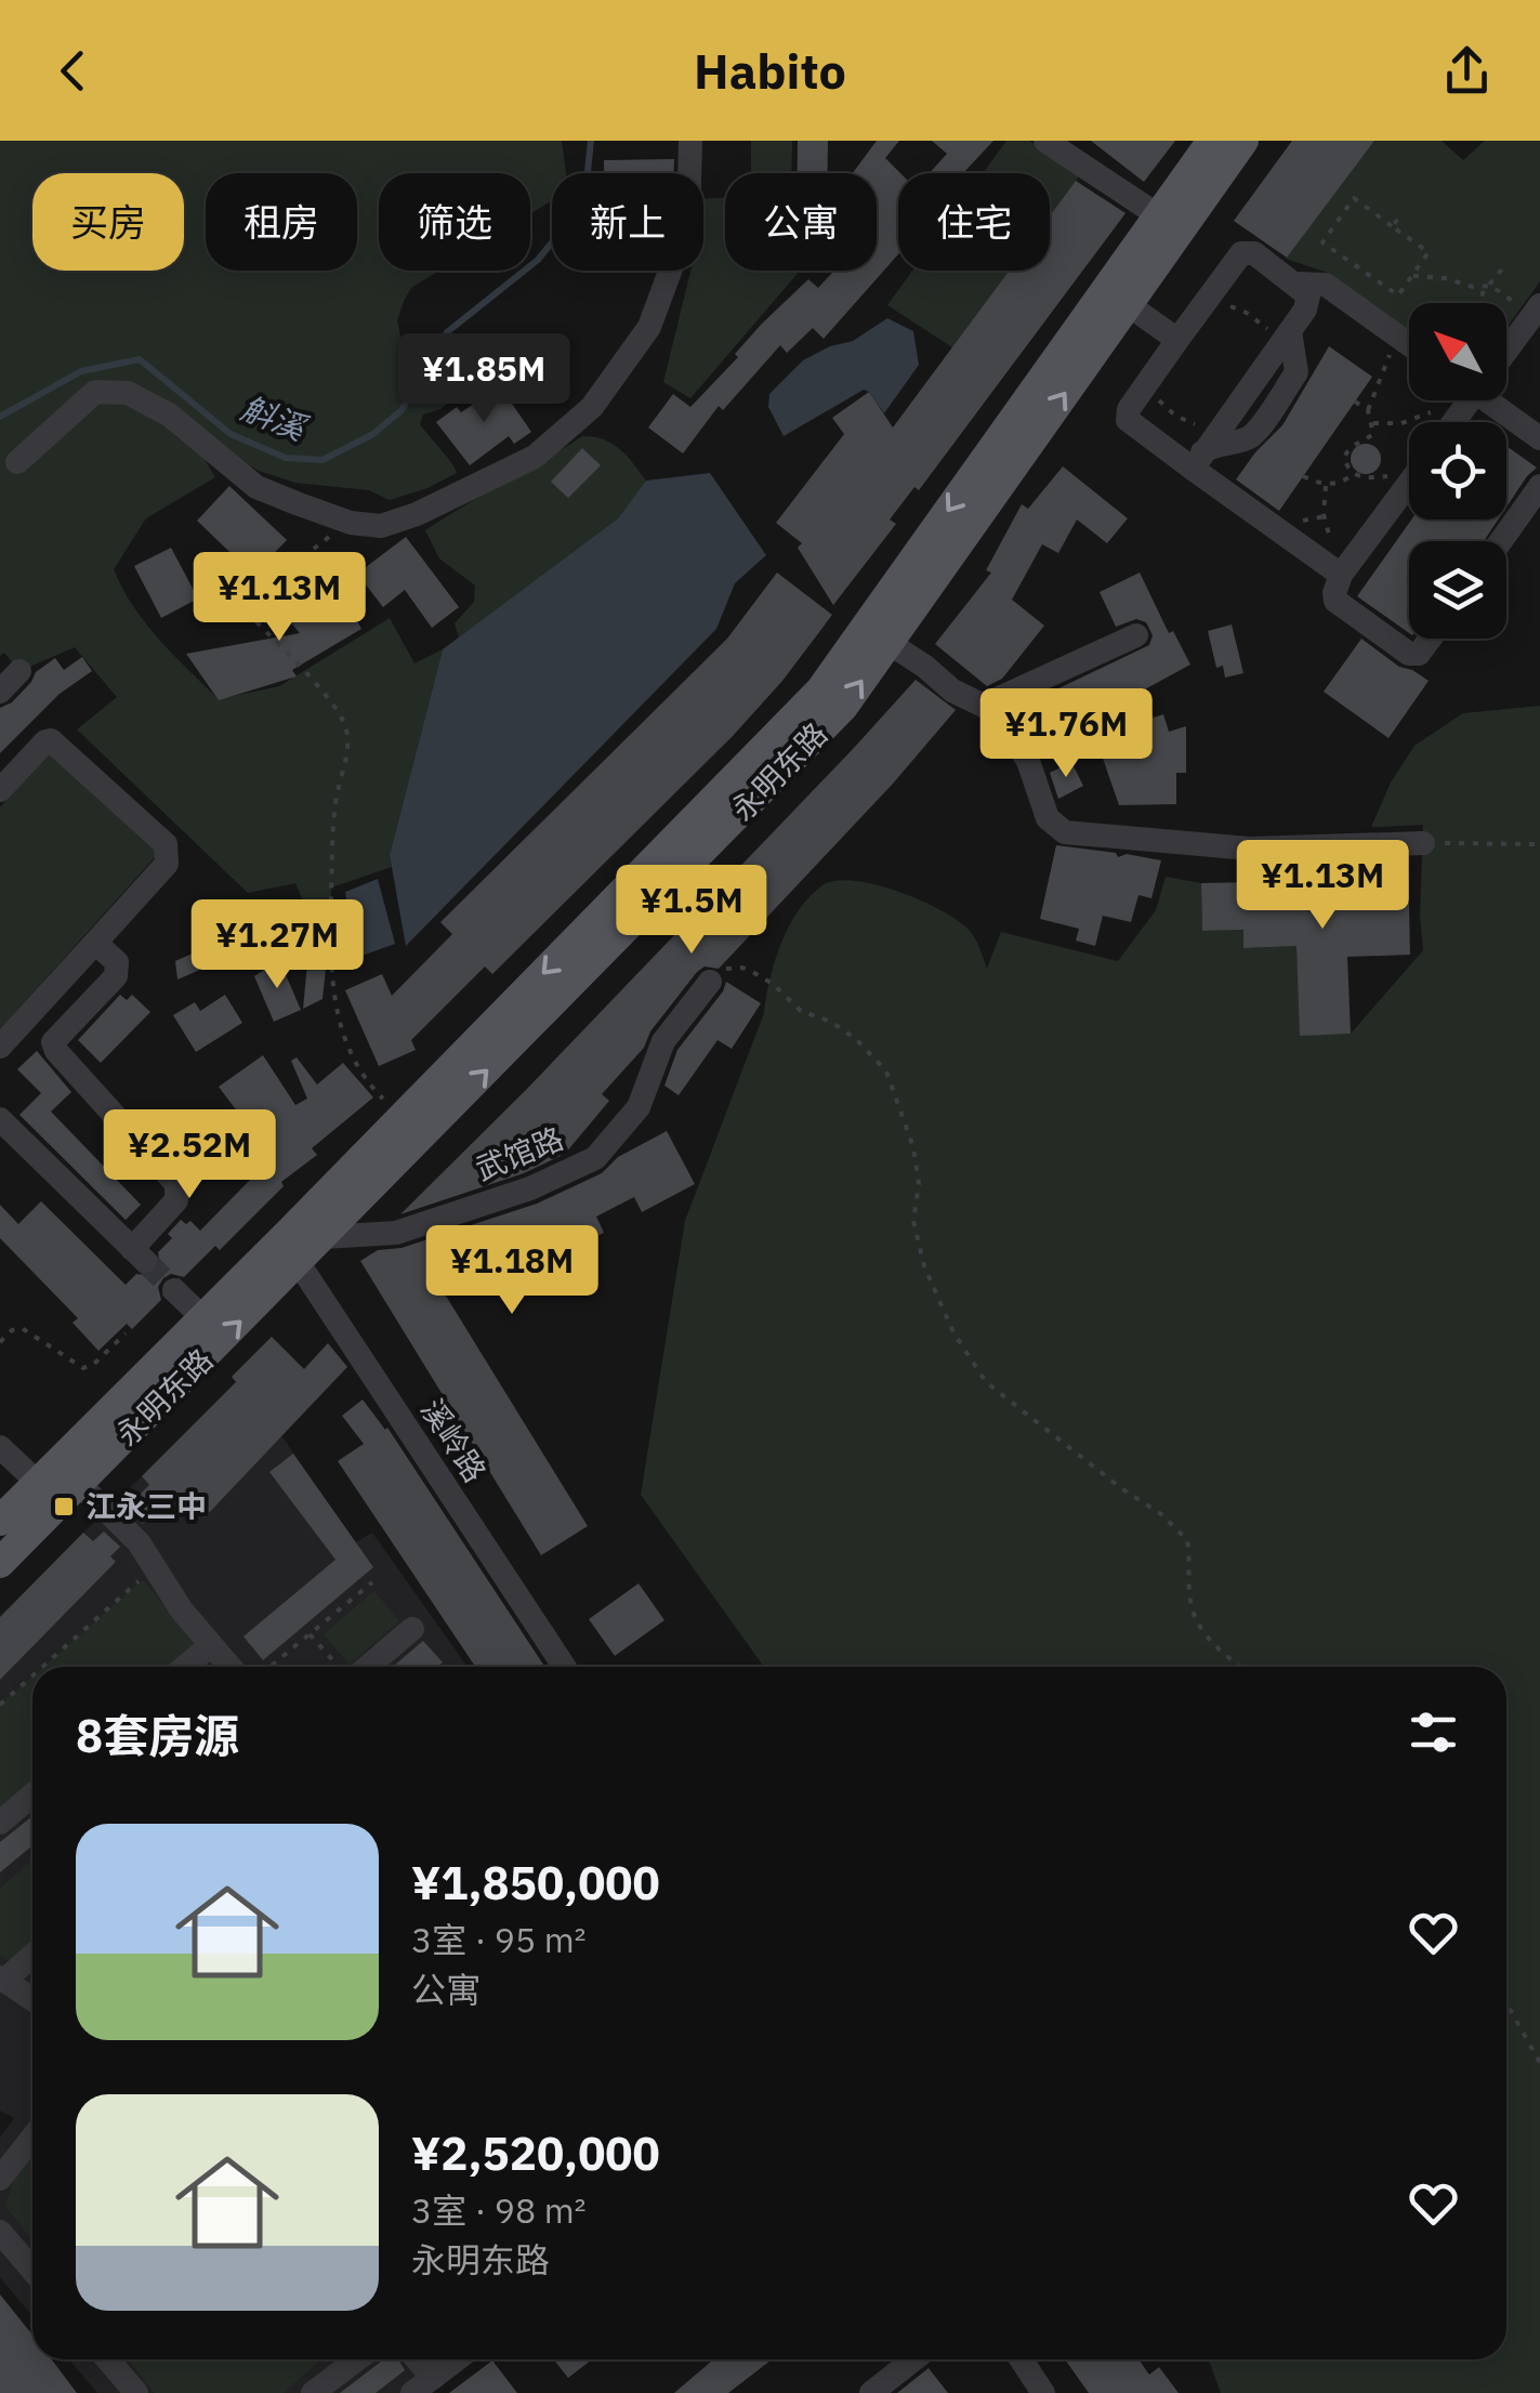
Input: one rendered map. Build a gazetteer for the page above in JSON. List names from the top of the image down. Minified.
{"streets":{"main road":["永明东路"],"street":["武馆路","溪岭路"]},"crossings":[["永明东路","武馆路"],["永明东路","溪岭路"]],"water":["斛溪"],"places":{"transit":["江永三中"]},"north":"top left","page":{"header":"Habito","chip":["买房","租房","筛选","新上","公寓","住宅"],"price":["¥1.85M","¥1.13M","¥1.76M","¥1.13M","¥1.5M","¥1.27M","¥2.52M","¥1.18M"],"heading":"8套房源","list":[{"name":"¥1,850,000","note":"3室 · 95 m² · 公寓"},{"name":"¥2,520,000","note":"3室 · 98 m² · 永明东路"}]}}
